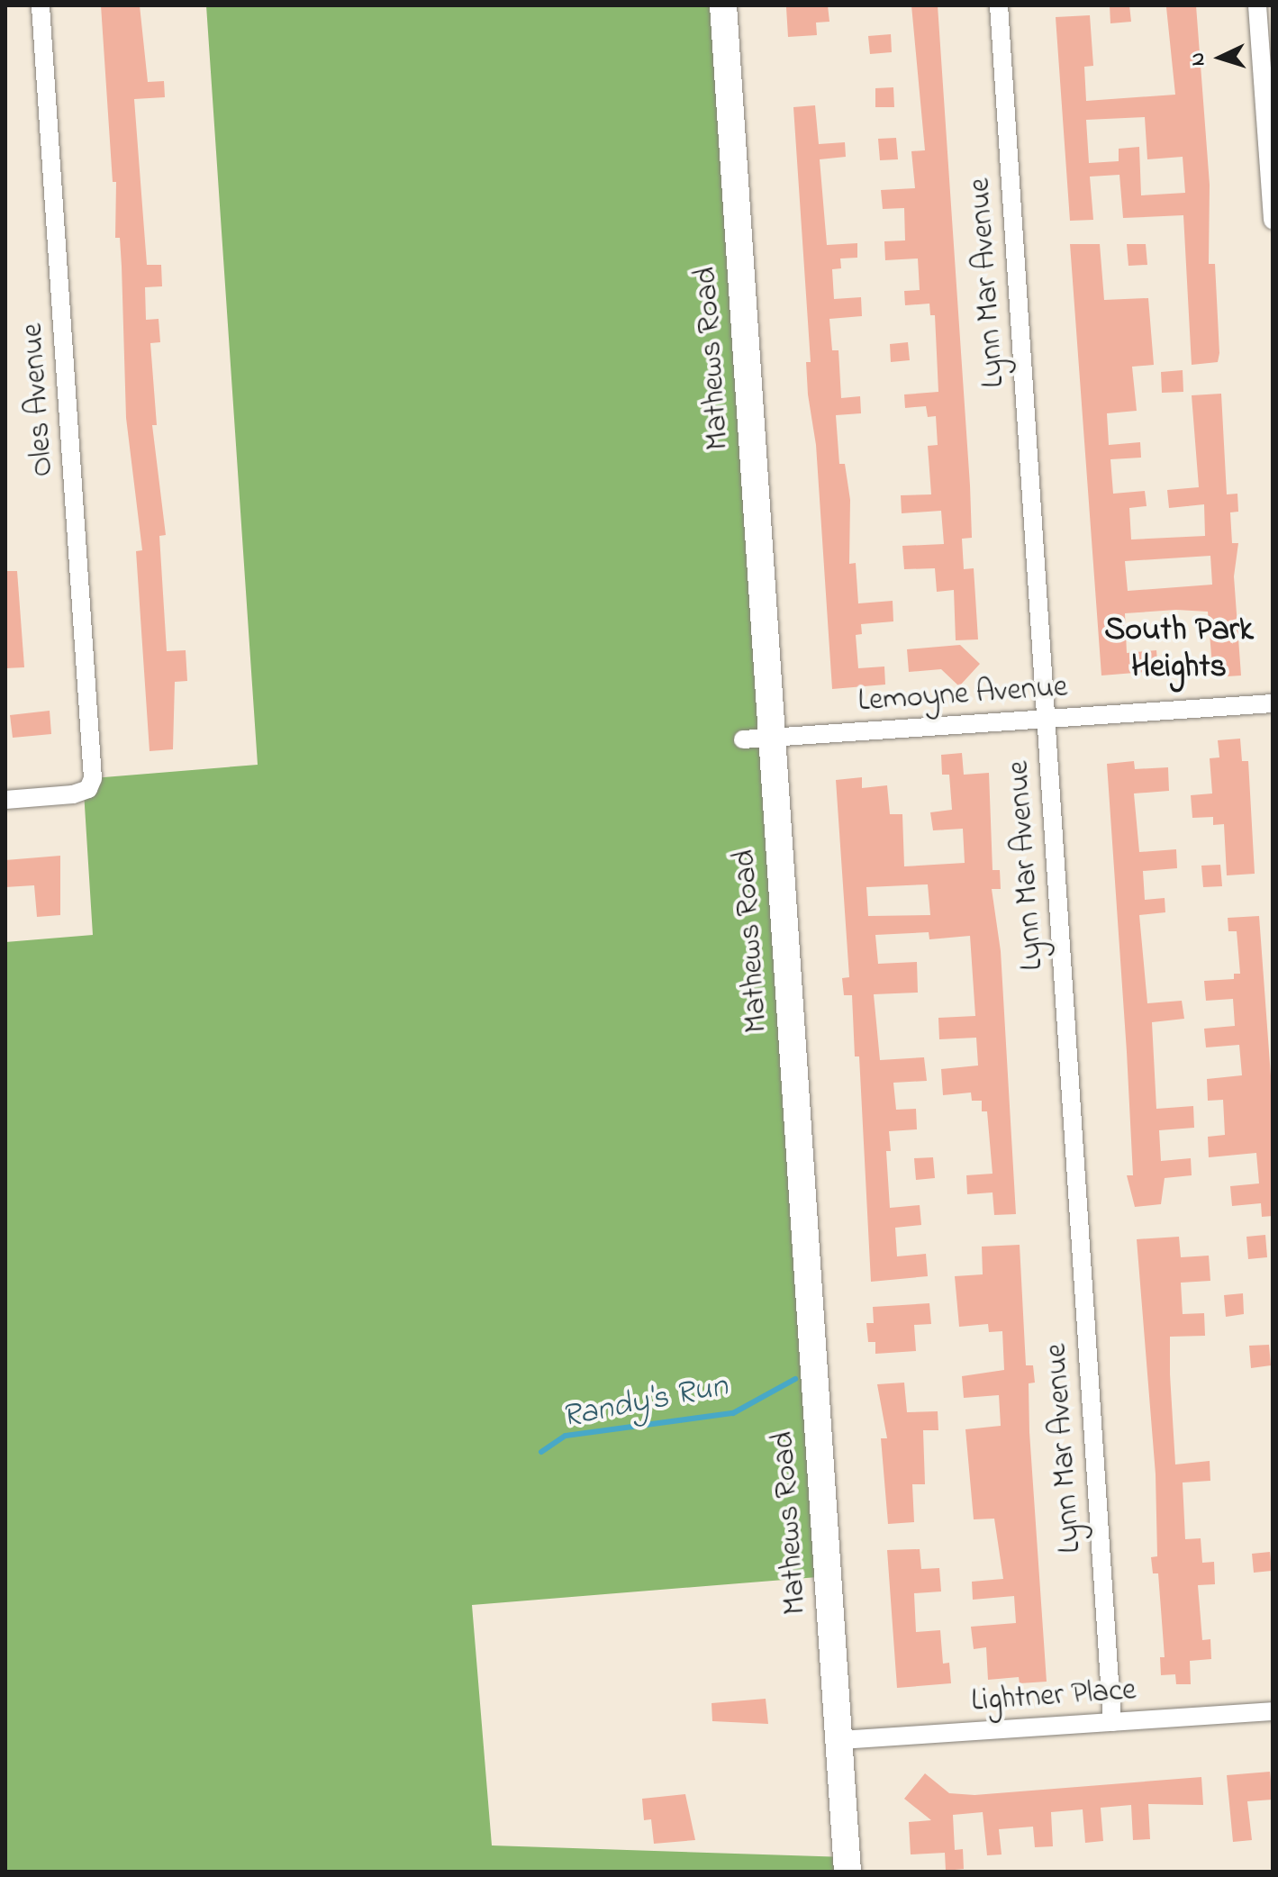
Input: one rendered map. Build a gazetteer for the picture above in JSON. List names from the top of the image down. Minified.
{"streets":{"street":["Lynn Mar Avenue","Mathews Road","Oles Avenue","Lemoyne Avenue","Lightner Place"]},"crossings":[["Lynn Mar Avenue","Lemoyne Avenue"],["Lynn Mar Avenue","Lightner Place"],["Mathews Road","Lemoyne Avenue"],["Mathews Road","Lightner Place"]],"districts":["South Park Heights"],"water":["Randy's Run"],"north":"left"}
